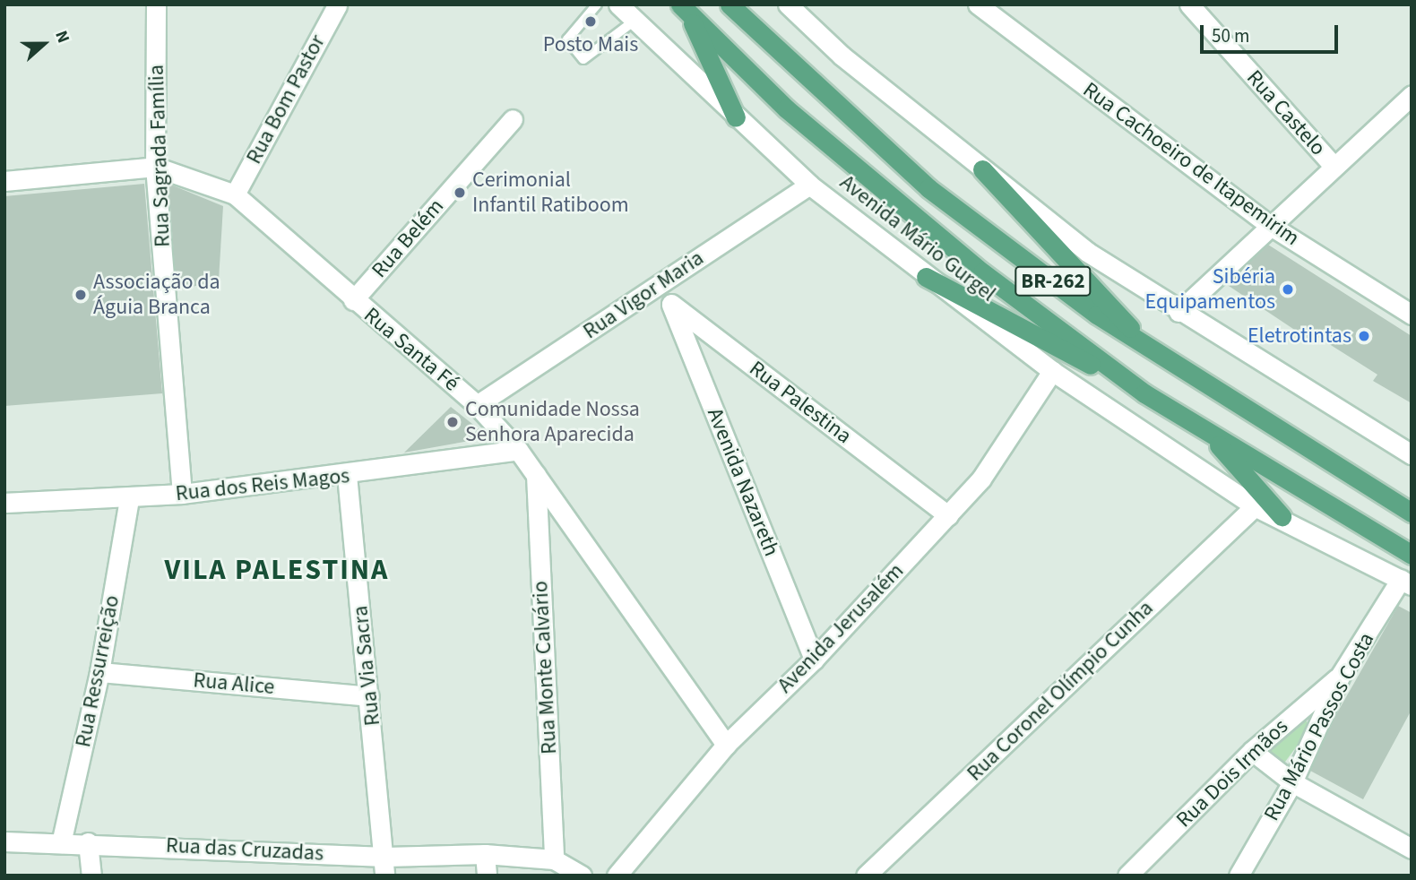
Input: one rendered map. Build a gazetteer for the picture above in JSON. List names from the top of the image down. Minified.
{"streets":{"main road":["Avenida Mário Gurgel","BR-262"],"street":["Rua Bom Pastor","Rua Castelo","Rua Sagrada Família","Rua Cachoeiro de Itapemirim","Rua Belém","Rua Vigor Maria","Rua Santa Fé","Rua Palestina","Avenida Nazareth","Rua dos Reis Magos","Avenida Jerusalém","Rua Via Sacra","Rua Monte Calvário","Rua Ressurreição","Rua Alice","Rua Coronel Olímpio Cunha","Rua Mário Passos Costa","Rua Dois Irmãos","Rua das Cruzadas"]},"crossings":[["Rua Bom Pastor","Rua Santa Fé"],["Rua Sagrada Família","Rua Santa Fé"],["Rua Sagrada Família","Rua dos Reis Magos"],["Rua Belém","Rua Santa Fé"],["Avenida Mário Gurgel","Rua Vigor Maria"],["Avenida Mário Gurgel","Avenida Jerusalém"],["Avenida Mário Gurgel","Rua Coronel Olímpio Cunha"],["Avenida Mário Gurgel","Rua Mário Passos Costa"],["Rua Vigor Maria","Rua Santa Fé"],["Rua Vigor Maria","Rua Palestina"],["Rua Santa Fé","Rua dos Reis Magos"],["Rua Santa Fé","Avenida Jerusalém"],["Rua Santa Fé","Rua Monte Calvário"],["Rua Palestina","Avenida Nazareth"],["Rua Palestina","Avenida Jerusalém"],["Avenida Nazareth","Avenida Jerusalém"],["Rua dos Reis Magos","Rua Via Sacra"],["Rua dos Reis Magos","Rua Ressurreição"],["Rua Via Sacra","Rua Alice"],["Rua Via Sacra","Rua das Cruzadas"],["Rua Monte Calvário","Rua das Cruzadas"],["Rua Ressurreição","Rua Alice"],["Rua Ressurreição","Rua das Cruzadas"],["Rua Mário Passos Costa","Rua Dois Irmãos"]],"districts":["VILA PALESTINA"],"places":["Posto Mais","Cerimonial Infantil Ratiboom","Sibéria Equipamentos","Associação da Águia Branca","Eletrotintas","Comunidade Nossa Senhora Aparecida"],"scale_bar":"50 m","north":"right"}
